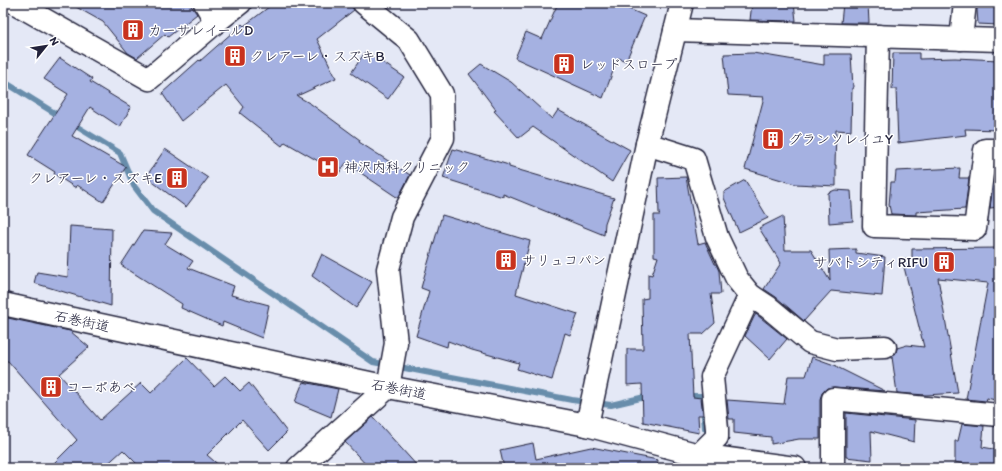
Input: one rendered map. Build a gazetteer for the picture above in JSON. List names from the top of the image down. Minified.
{"streets":{"street":["石巻街道"]},"places":{"building":["カーサレイールD","クレアーレ・スズキB","レッドスロープ","グランソレイユY","クレアーレ・スズキE","サリュコパン","サバトシティRIFU","コーポあべ"],"hospital":["神沢内科クリニック"]},"north":"top right"}
